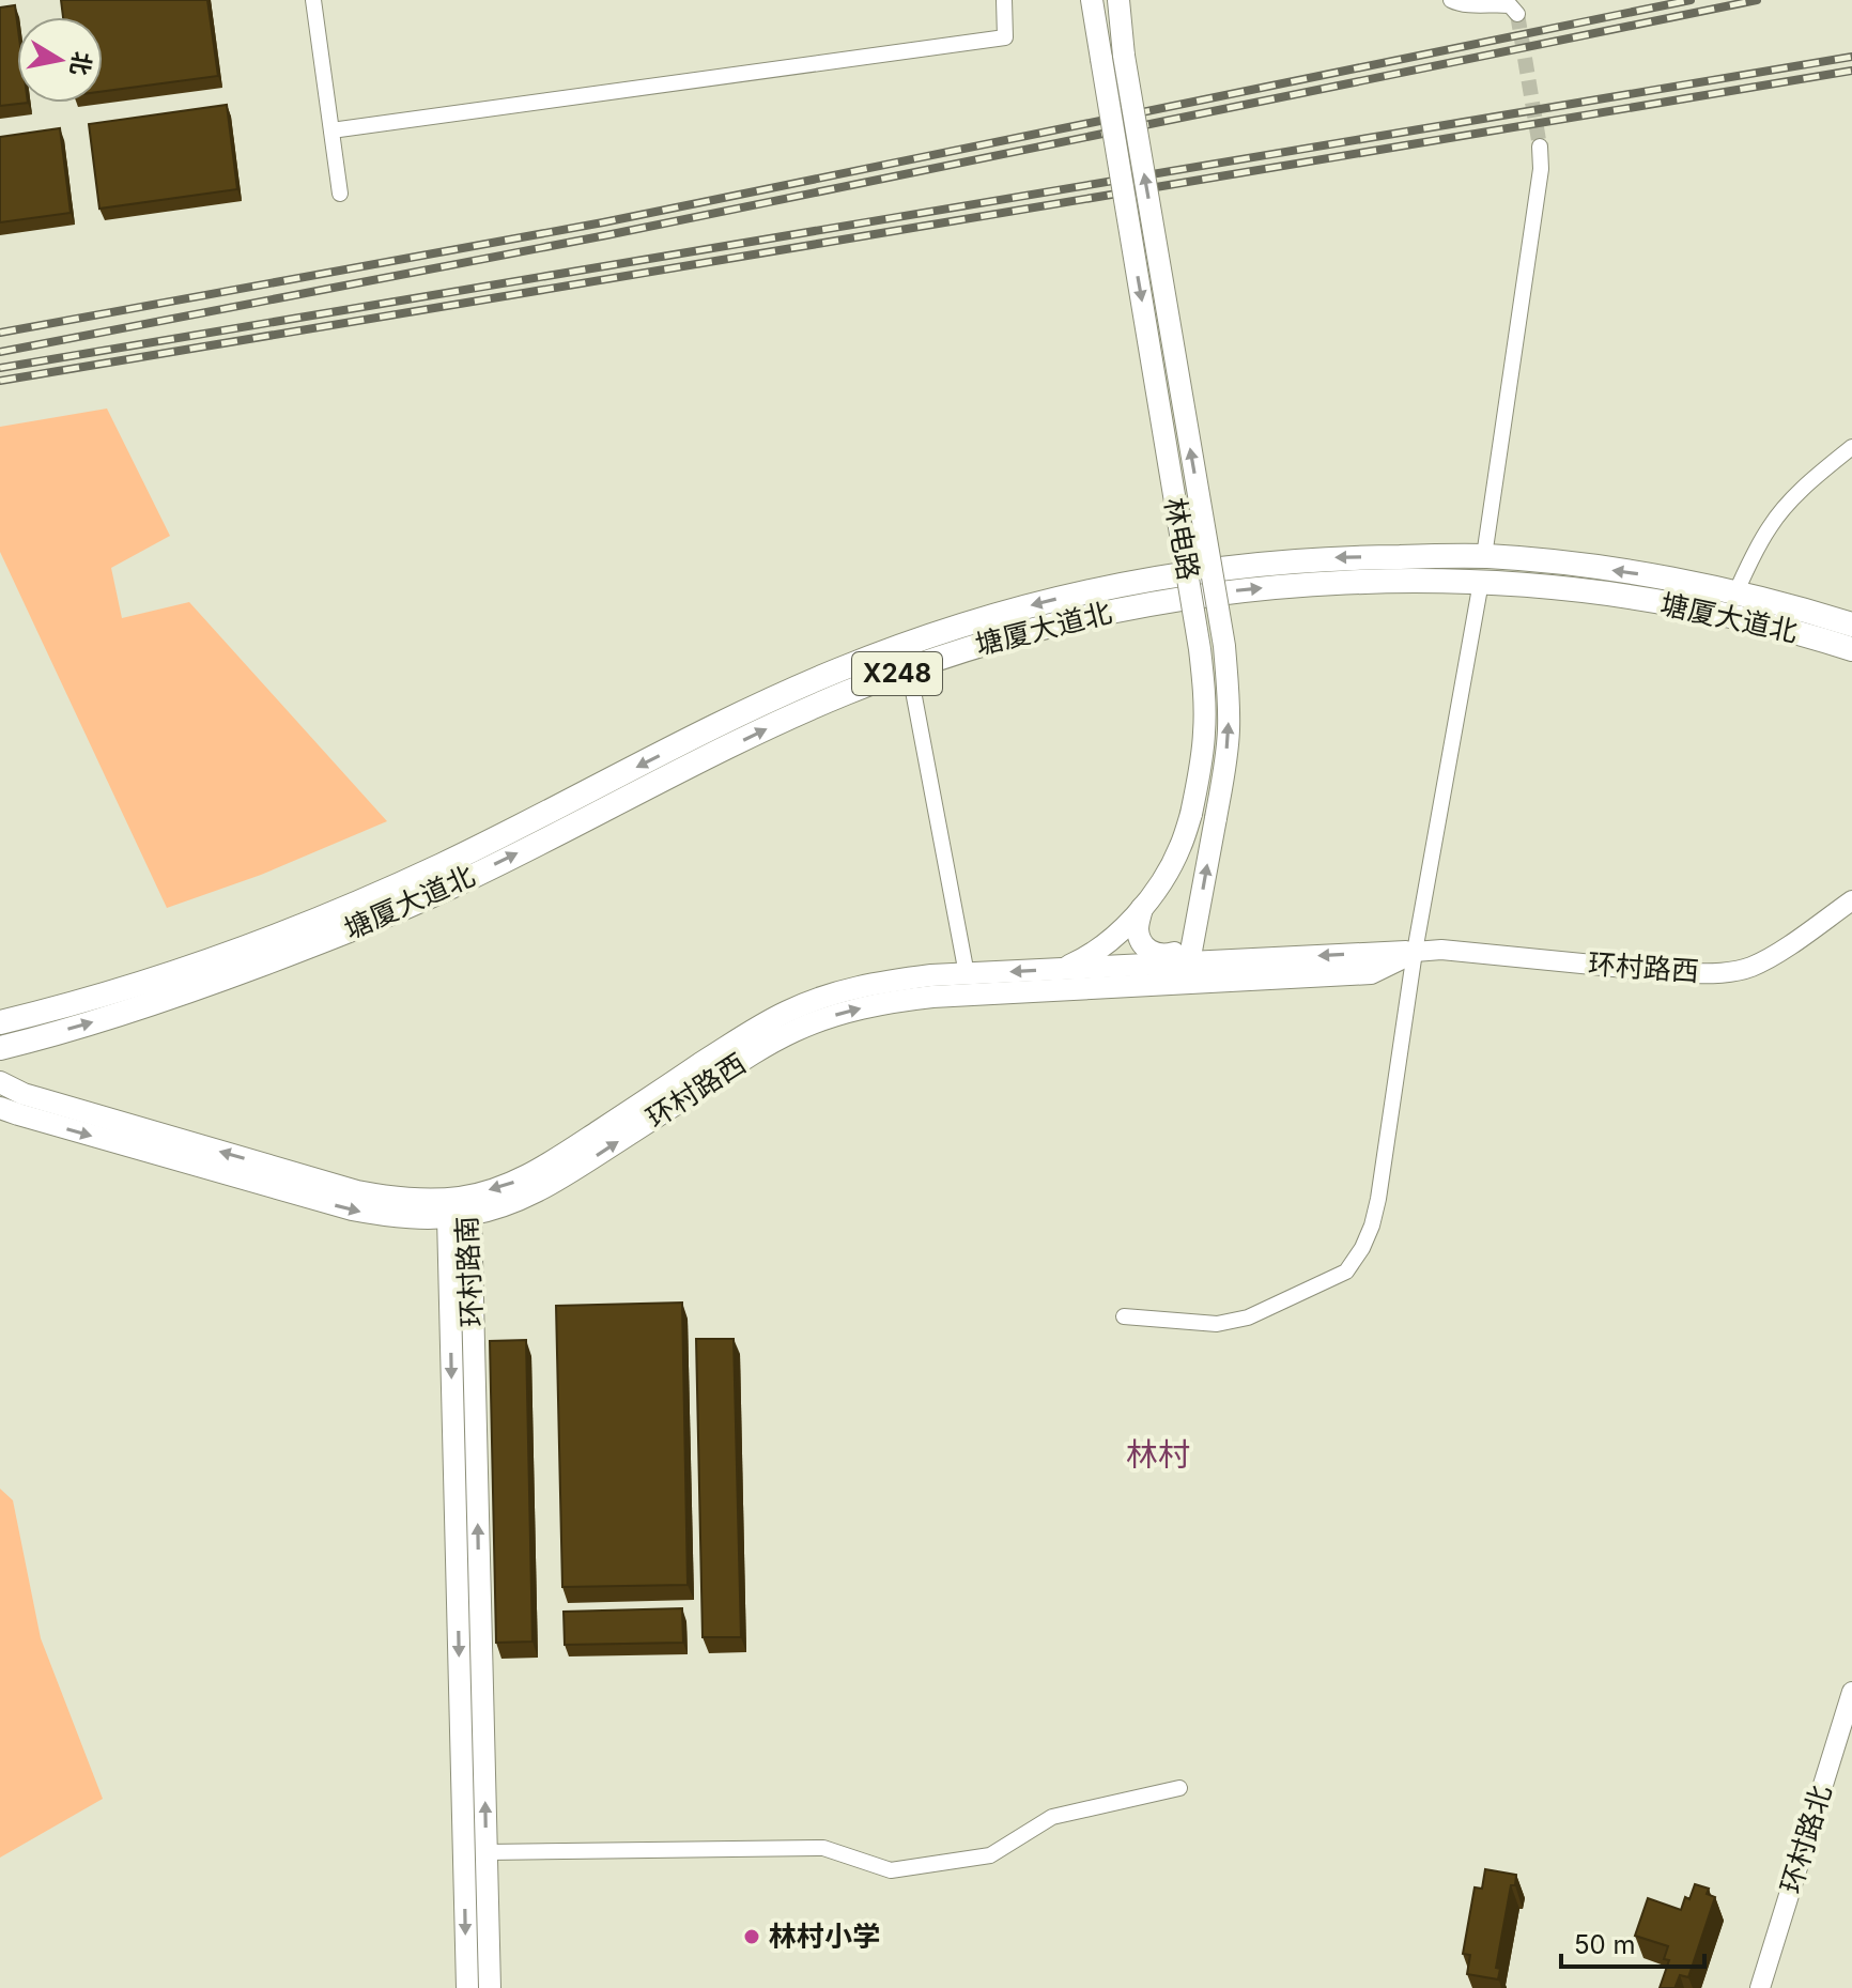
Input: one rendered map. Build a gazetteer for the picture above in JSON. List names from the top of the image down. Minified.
{"streets":{"main road":["林电路","塘厦大道北","X248","环村路西","环村路南"],"street":["环村路北"]},"crossings":[["林电路","环村路西"],["环村路西","环村路南"]],"districts":["林村"],"places":["林村小学"],"scale_bar":"50 m","north":"right"}
